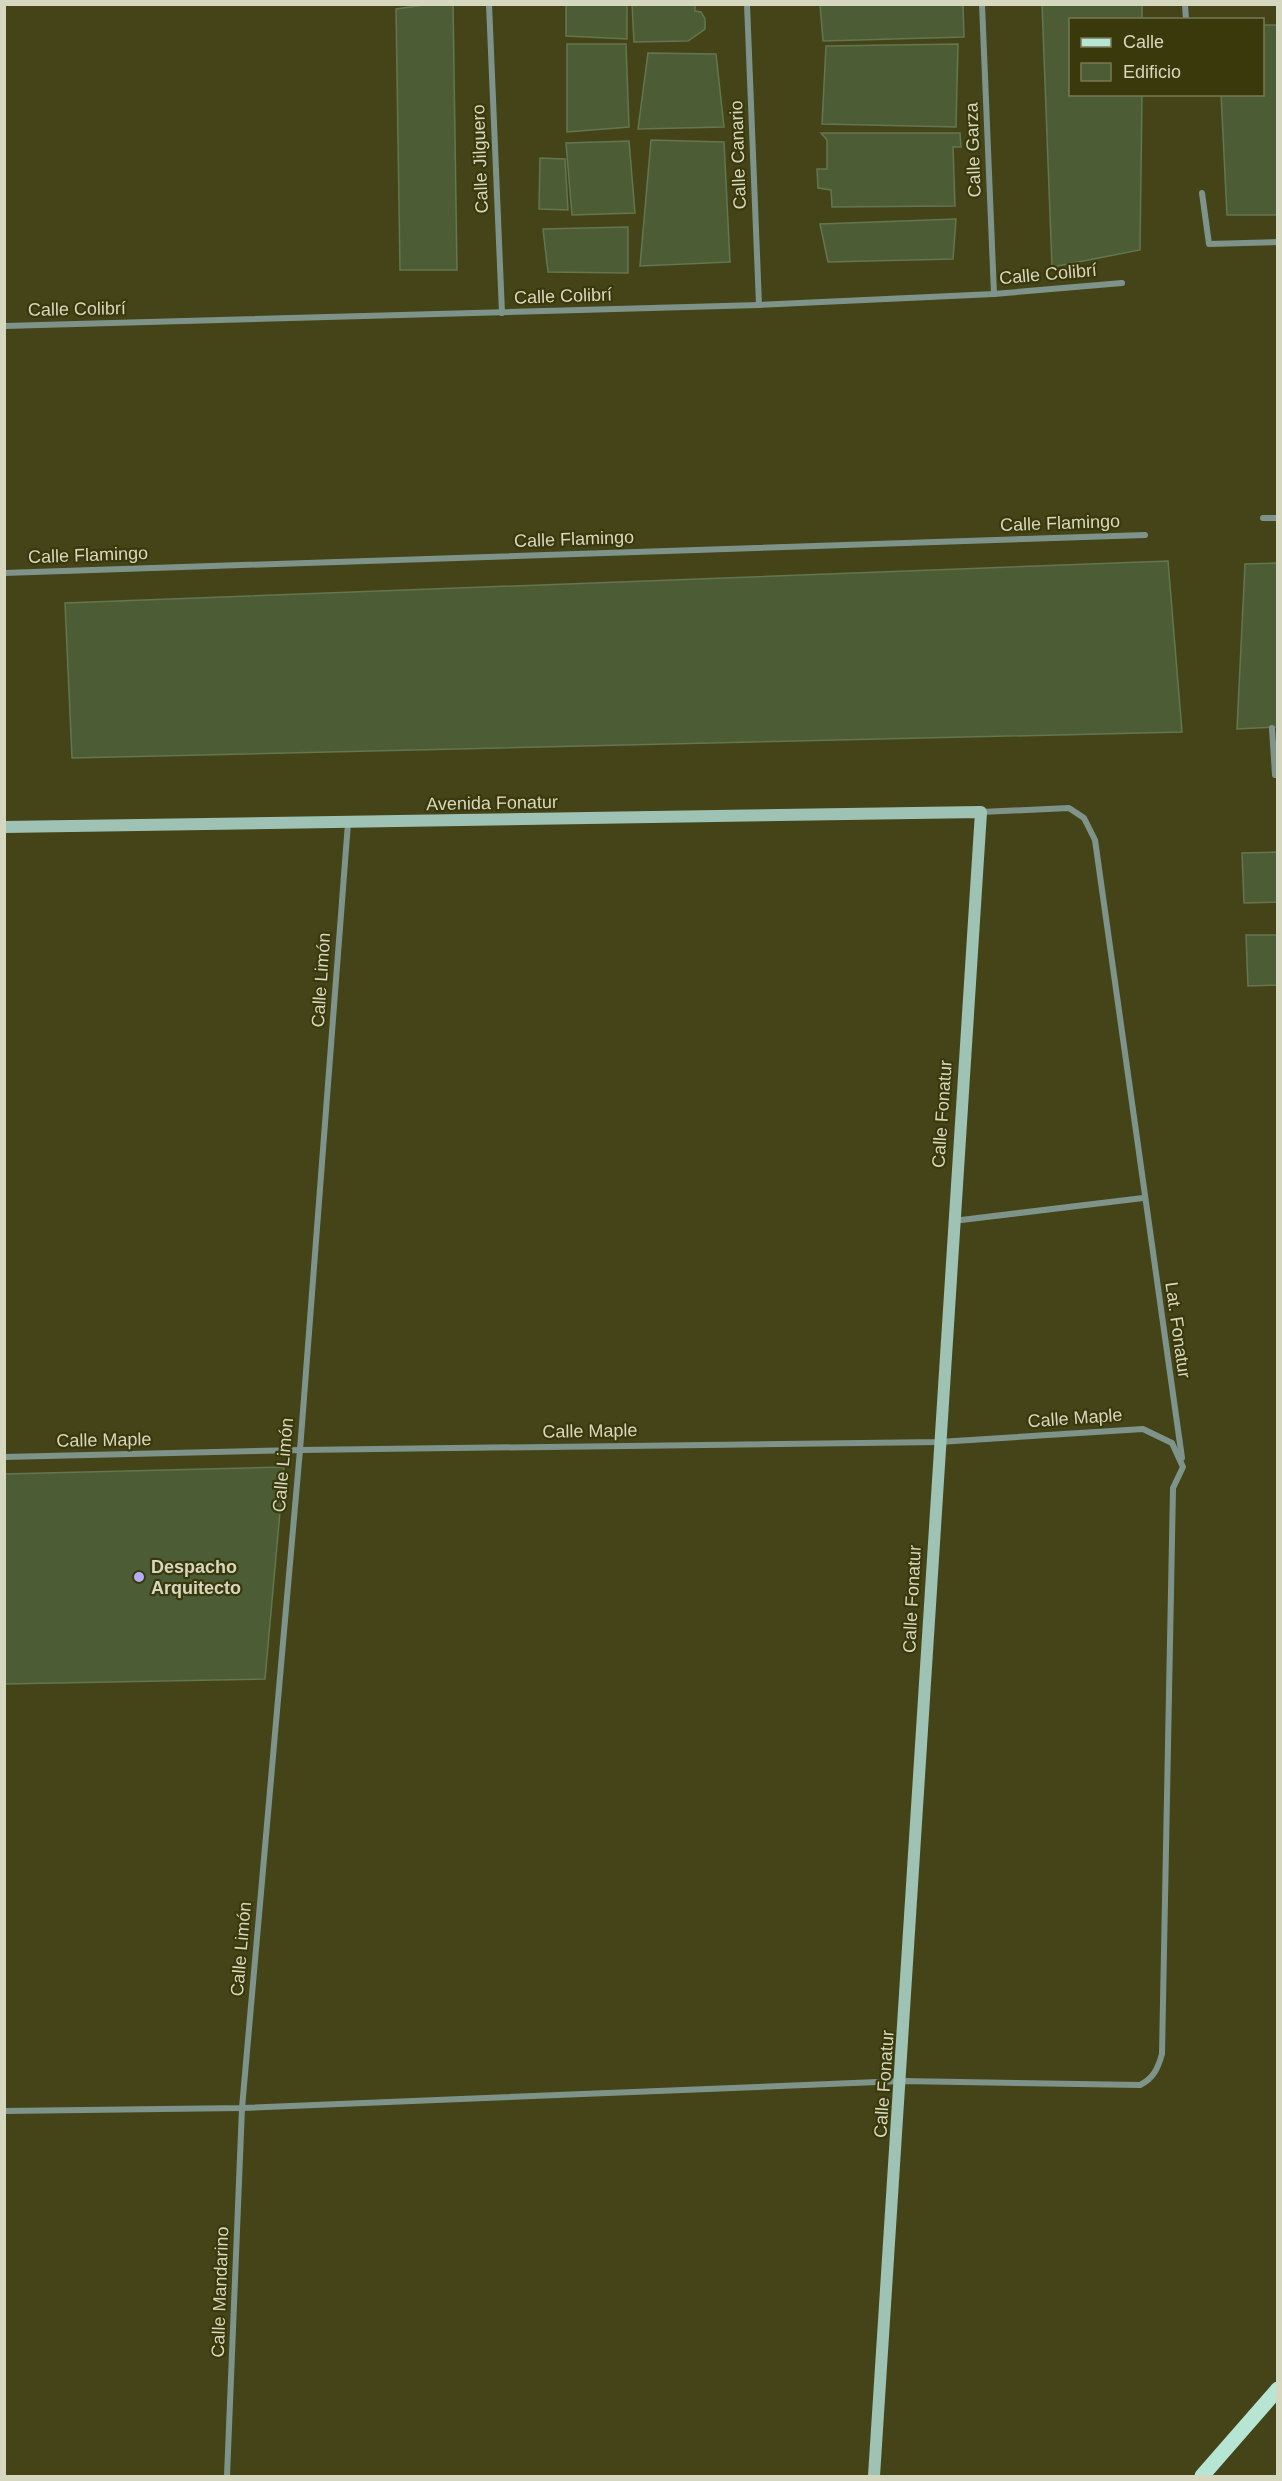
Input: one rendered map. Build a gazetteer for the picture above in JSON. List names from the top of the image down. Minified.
{"streets":{"main road":["Avenida Fonatur","Calle Fonatur"],"street":["Calle Garza","Calle Canario","Calle Jilguero","Calle Colibrí","Calle Flamingo","Calle Limón","Lat. Fonatur","Calle Maple","Calle Mandarino"]},"crossings":[["Calle Garza","Calle Colibrí"],["Calle Canario","Calle Colibrí"],["Calle Jilguero","Calle Colibrí"],["Avenida Fonatur","Calle Limón"],["Avenida Fonatur","Calle Fonatur"],["Avenida Fonatur","Lat. Fonatur"],["Calle Limón","Calle Maple"],["Calle Limón","Calle Mandarino"],["Calle Fonatur","Lat. Fonatur"],["Calle Fonatur","Calle Maple"],["Lat. Fonatur","Calle Maple"]],"places":["Despacho Arquitecto"],"legend":["Calle","Edificio"]}
